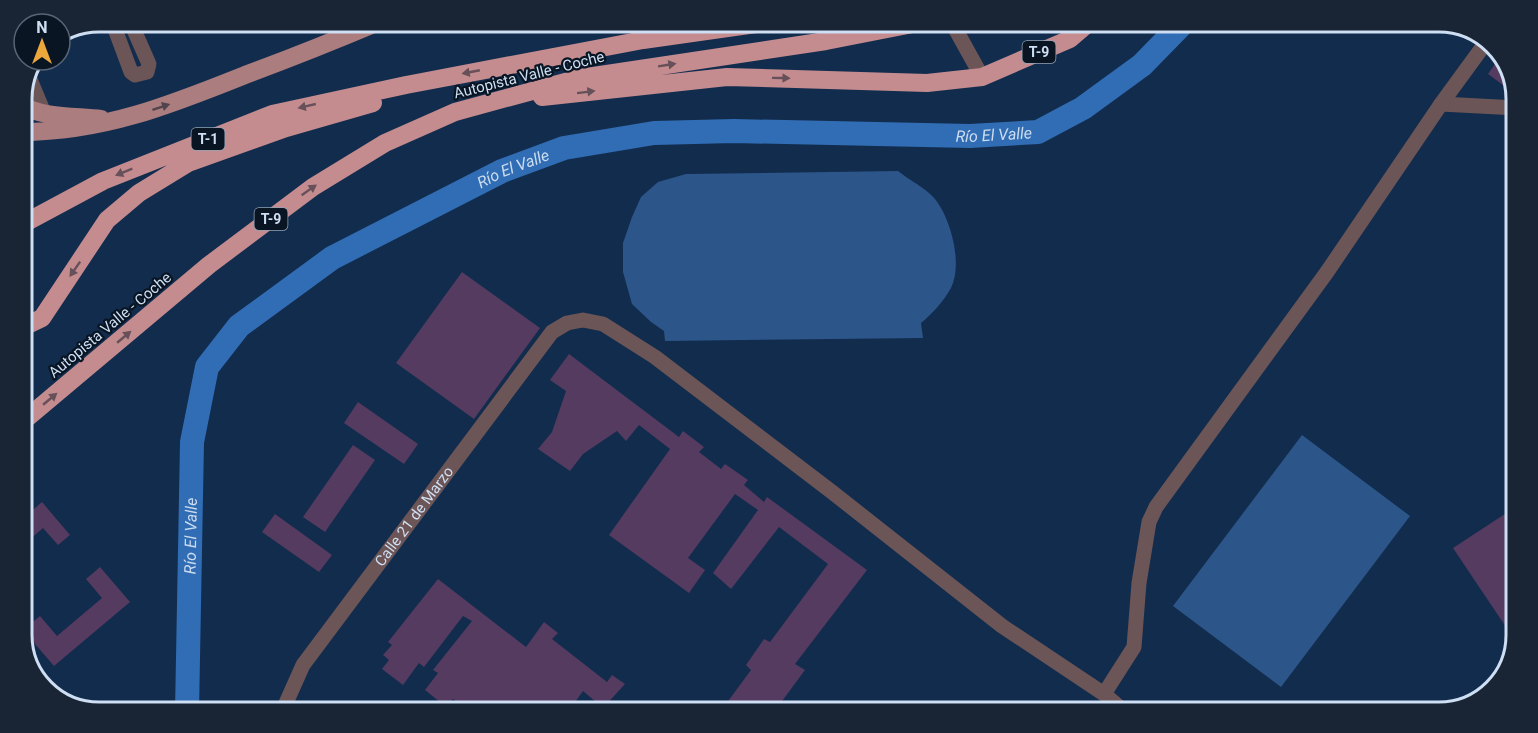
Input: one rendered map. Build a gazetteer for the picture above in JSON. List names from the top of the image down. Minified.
{"streets":{"highway":["T-9","Autopista Valle - Coche","T-1"],"street":["Calle 21 de Marzo"]},"water":["Río El Valle"],"north":"top"}
